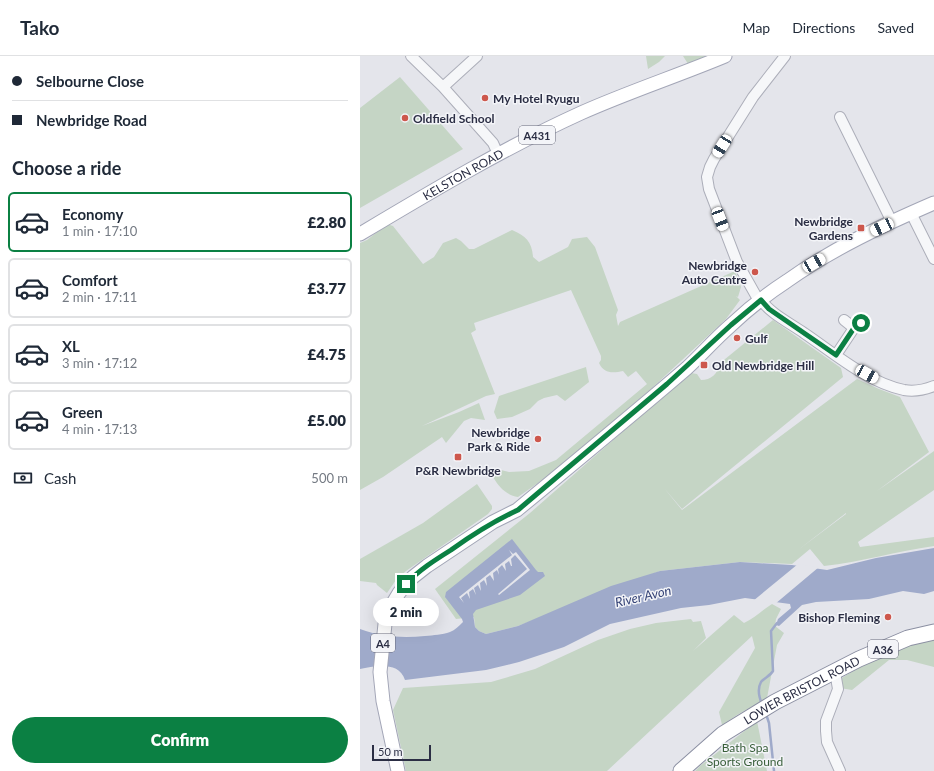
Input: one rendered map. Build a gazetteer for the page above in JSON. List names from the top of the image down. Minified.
{"streets":{"highway":["A36","LOWER BRISTOL ROAD"],"main road":["A431","KELSTON ROAD","A4"]},"water":["River Avon"],"parks":["Bath Spa Sports Ground"],"places":{"other":["My Hotel Ryugu","Oldfield School","Newbridge Auto Centre","Gulf","Newbridge Park & Ride","Bishop Fleming"],"transit":["Newbridge Gardens","Old Newbridge Hill","P&R Newbridge"]},"scale_bar":"50 m","page":{"header":"Tako","nav":["Map","Directions","Saved"],"banner":["Selbourne Close","Newbridge Road"],"heading":"Choose a ride","list":[{"name":"Economy","note":"1 min · 17:10","value":"£2.80"},{"name":"Comfort","note":"2 min · 17:11","value":"£3.77"},{"name":"XL","note":"3 min · 17:12","value":"£4.75"},{"name":"Green","note":"4 min · 17:13","value":"£5.00"}],"pay":["Cash","500 m"],"bubble":"2 min","buttons":"Confirm","scale":"50 m"}}
